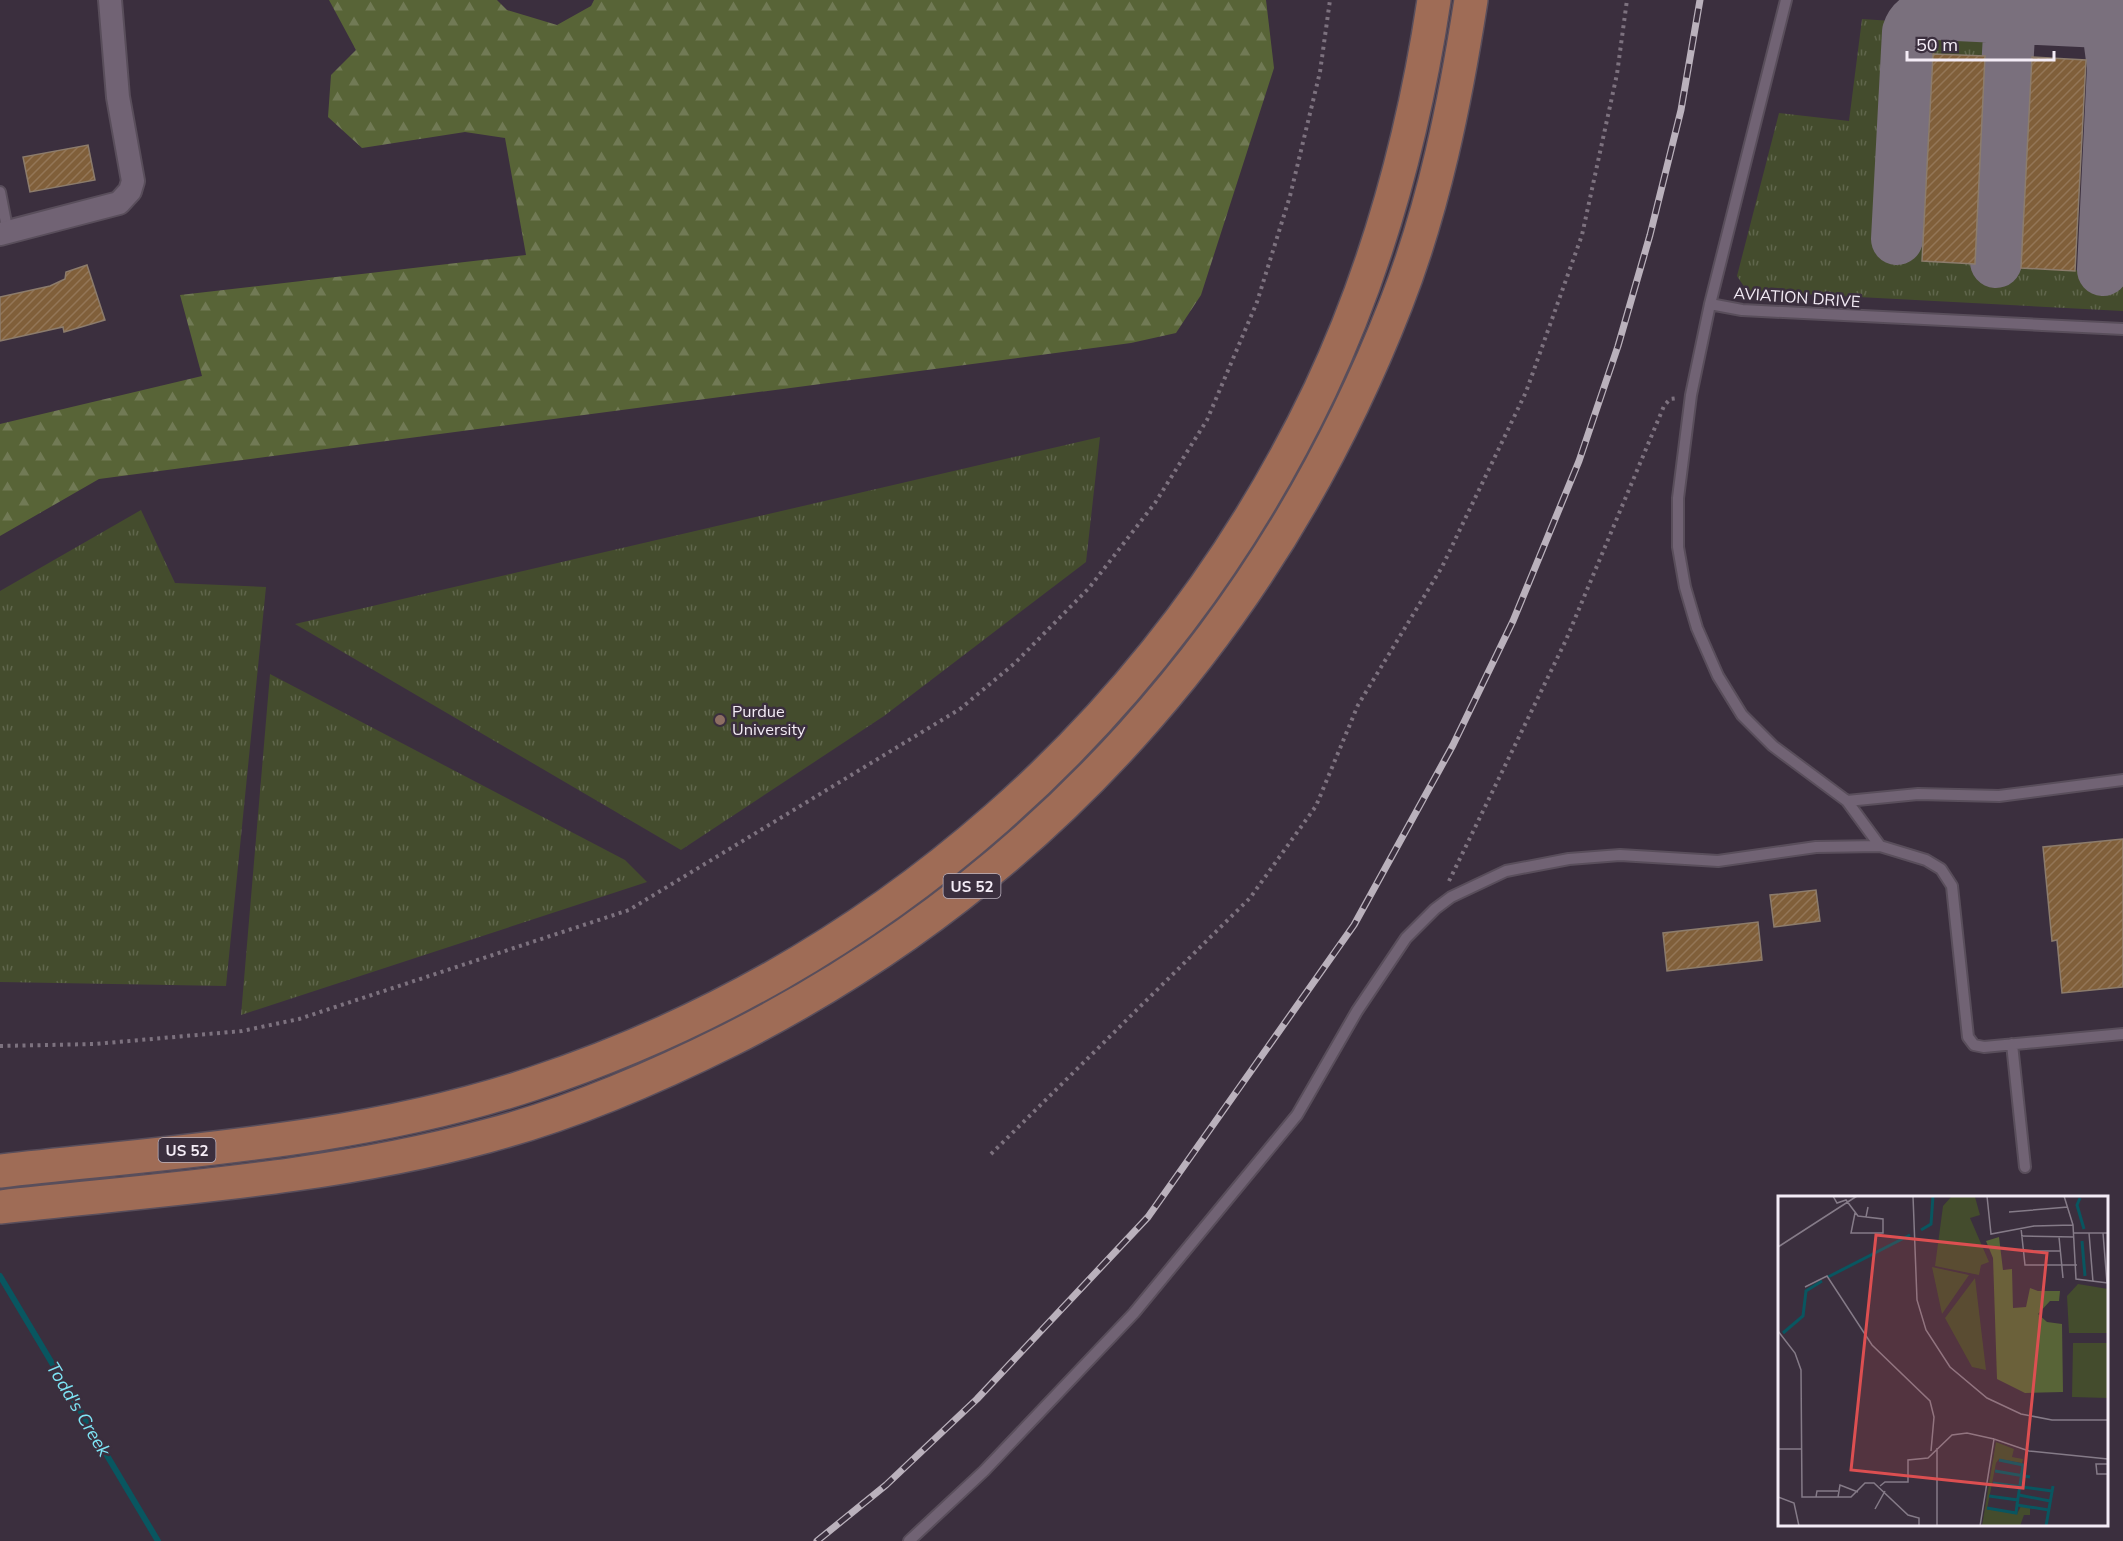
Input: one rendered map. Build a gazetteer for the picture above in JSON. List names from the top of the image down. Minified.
{"streets":{"main road":["US 52"],"lane":["AVIATION DRIVE"]},"water":["Todd's Creek"],"places":["Purdue University"],"scale_bar":"50 m"}
